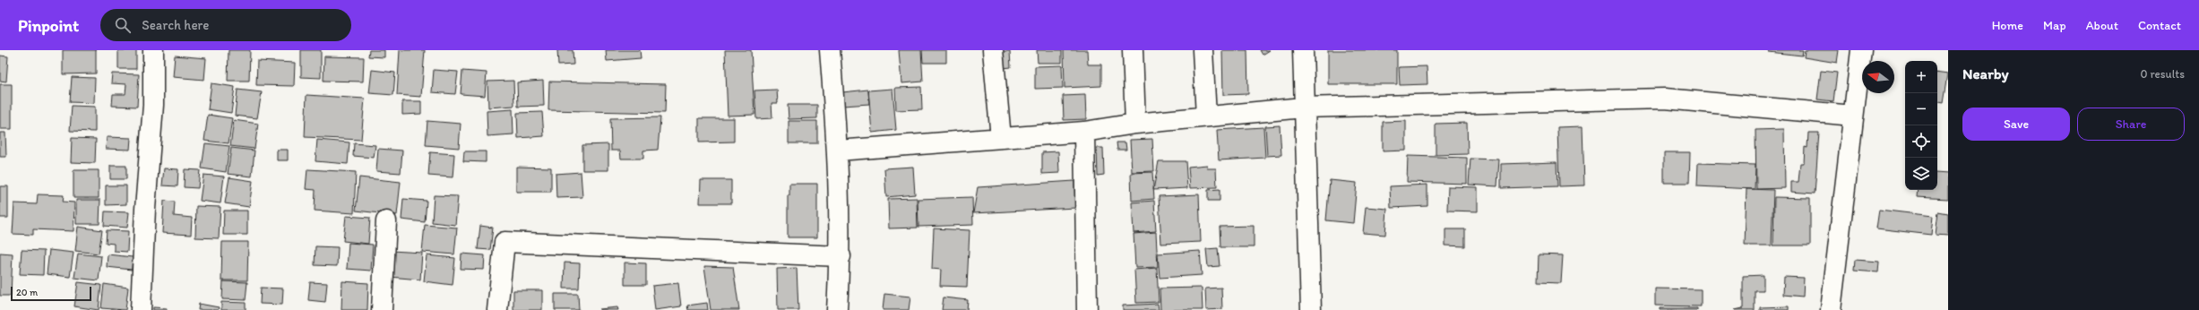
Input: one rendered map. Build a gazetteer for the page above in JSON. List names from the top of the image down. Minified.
{"scale_bar":"20 m","north":"left","page":{"header":"Pinpoint","search":"Search here","nav":["Home","Map","About","Contact"],"heading":["Nearby","0 results"],"map_buttons":["+","−"],"buttons":["Save","Share"],"scale":"20 m"}}
